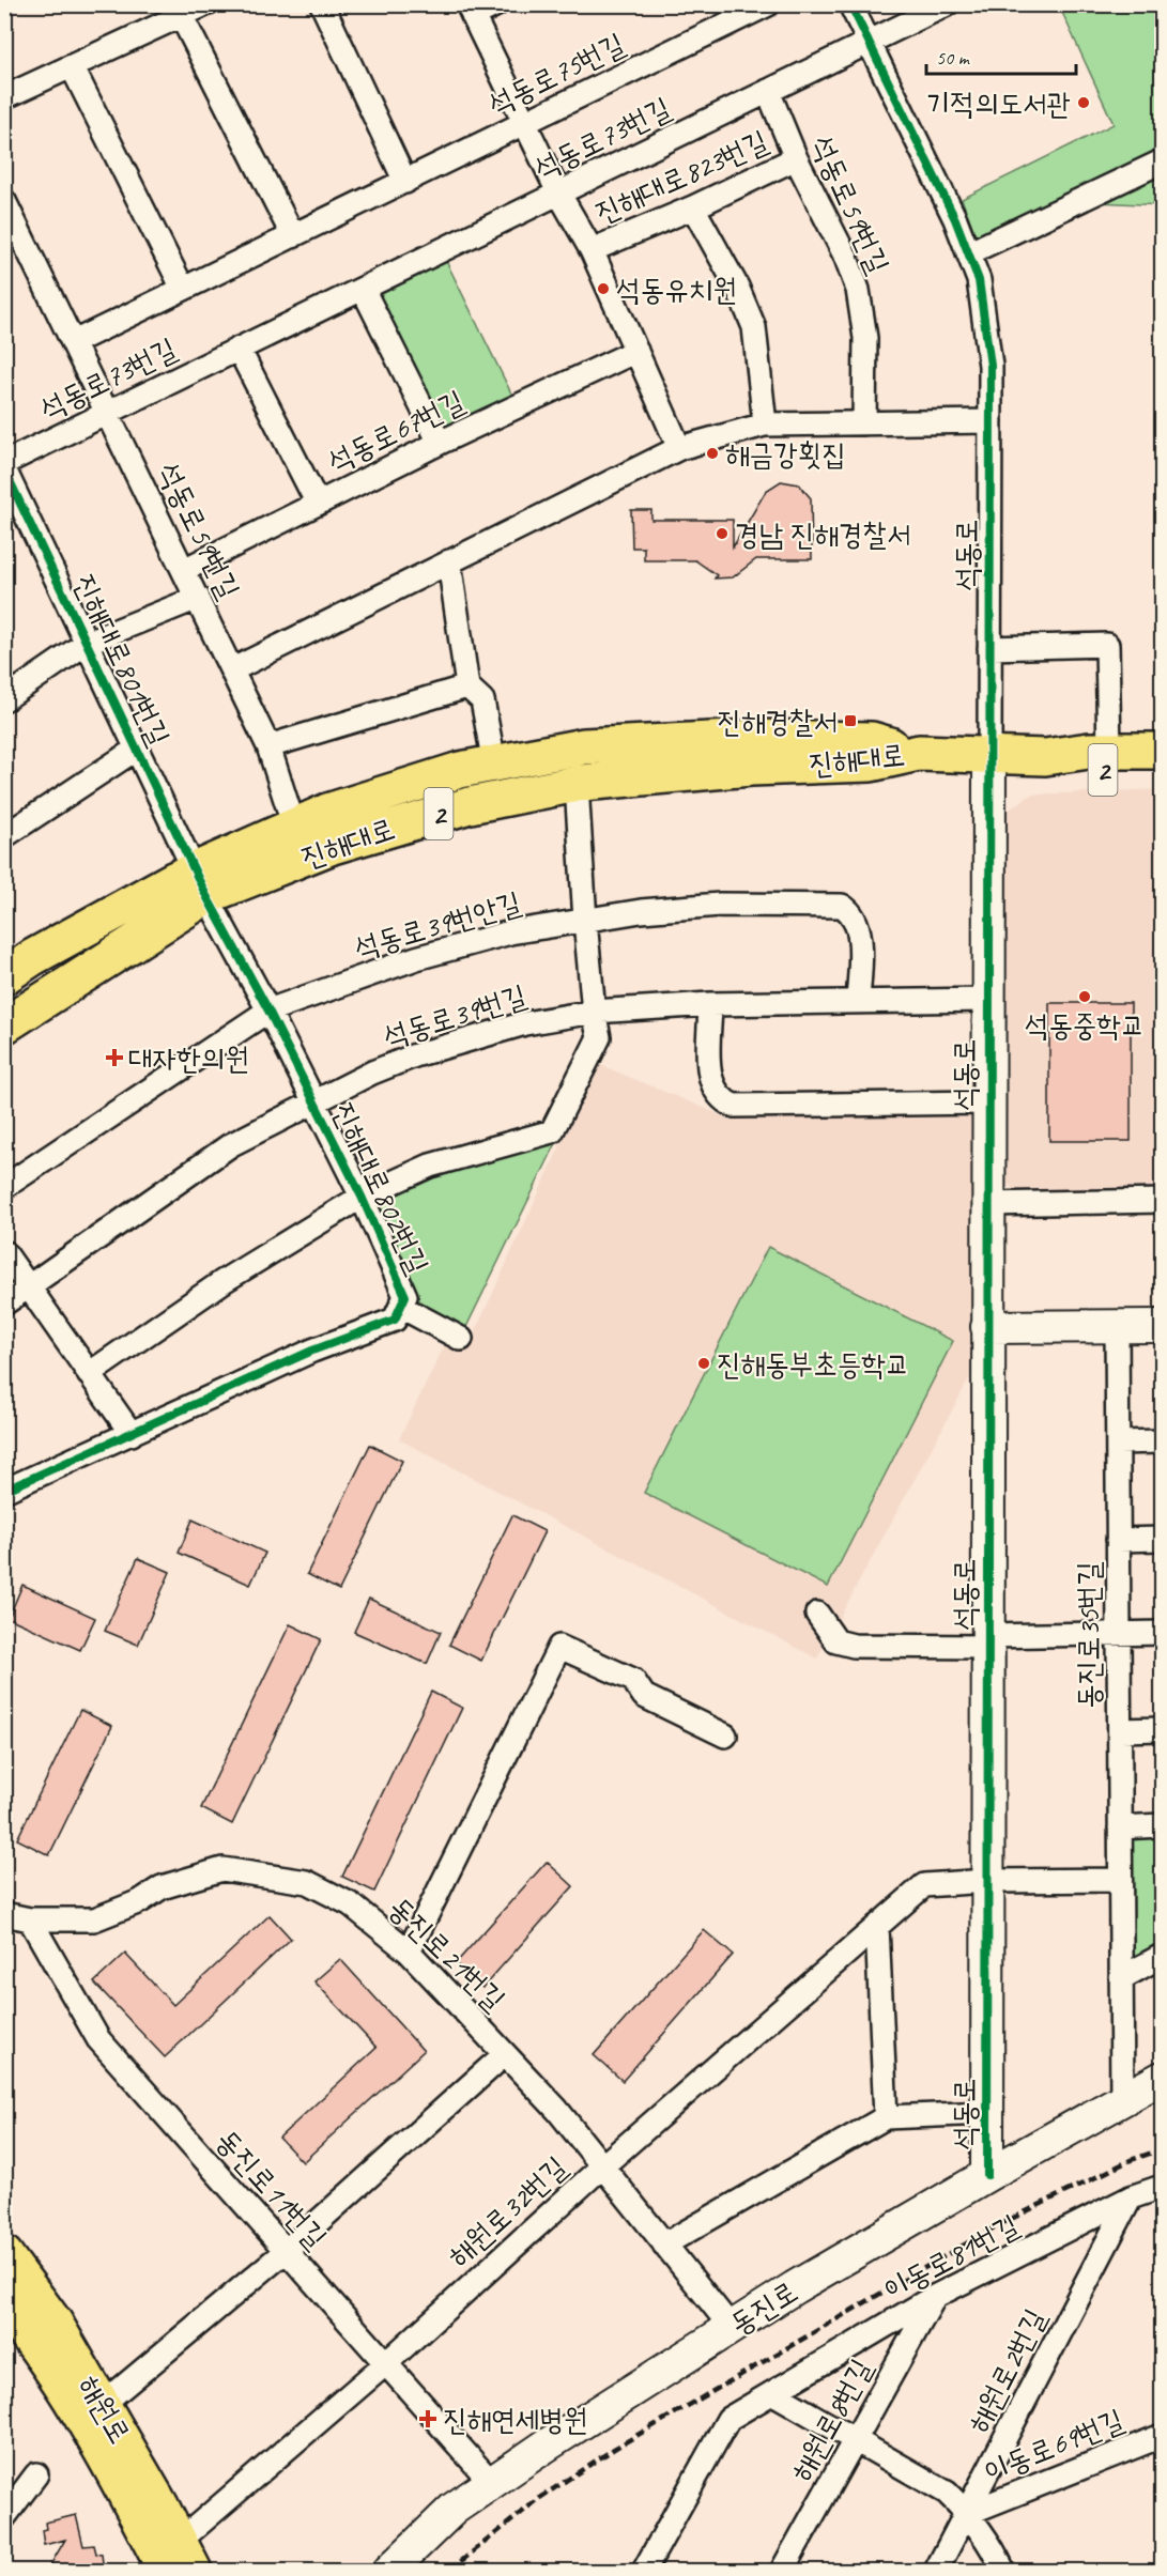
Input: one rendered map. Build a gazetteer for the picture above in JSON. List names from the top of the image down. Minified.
{"streets":{"main road":["진해대로","2","해원로"],"street":["석동로75번길","석동로73번길","진해대로823번길","석동로59번길","석동로67번길","석동로","진해대로801번길","석동로39번안길","석동로39번길","진해대로802번길","동진로35번길","동진로21번길","동진로11번길","해원로32번길","이동로81번길","동진로","해원로2번길","해원로8번길","이동로69번길"]},"crossings":[["석동로75번길","진해대로823번길"],["석동로75번길","석동로59번길"],["석동로73번길","진해대로823번길"],["석동로73번길","석동로59번길"],["석동로73번길","석동로"],["진해대로823번길","석동로59번길"],["진해대로823번길","석동로67번길"],["석동로59번길","석동로67번길"],["석동로59번길","진해대로"],["석동로","2"],["석동로","석동로39번길"],["석동로","동진로21번길"],["석동로","해원로32번길"],["석동로","동진로"],["진해대로801번길","진해대로"],["진해대로801번길","진해대로802번길"],["진해대로","2"],["진해대로","진해대로802번길"],["석동로39번안길","석동로39번길"],["석동로39번안길","진해대로802번길"],["석동로39번길","진해대로802번길"],["동진로35번길","해원로32번길"],["동진로35번길","동진로"],["동진로21번길","동진로11번길"],["동진로21번길","해원로32번길"],["동진로21번길","동진로"],["동진로11번길","해원로32번길"],["동진로11번길","동진로"],["해원로32번길","해원로"],["이동로81번길","해원로2번길"],["이동로81번길","해원로8번길"],["해원로2번길","이동로69번길"]],"places":{"other":["기적의도서관","석동유치원","해금강횟집","경남 진해경찰서","석동중학교","진해동부초등학교"],"transit":["진해경찰서"],"health":["대자한의원","진해연세병원"]},"scale_bar":"50 m"}
